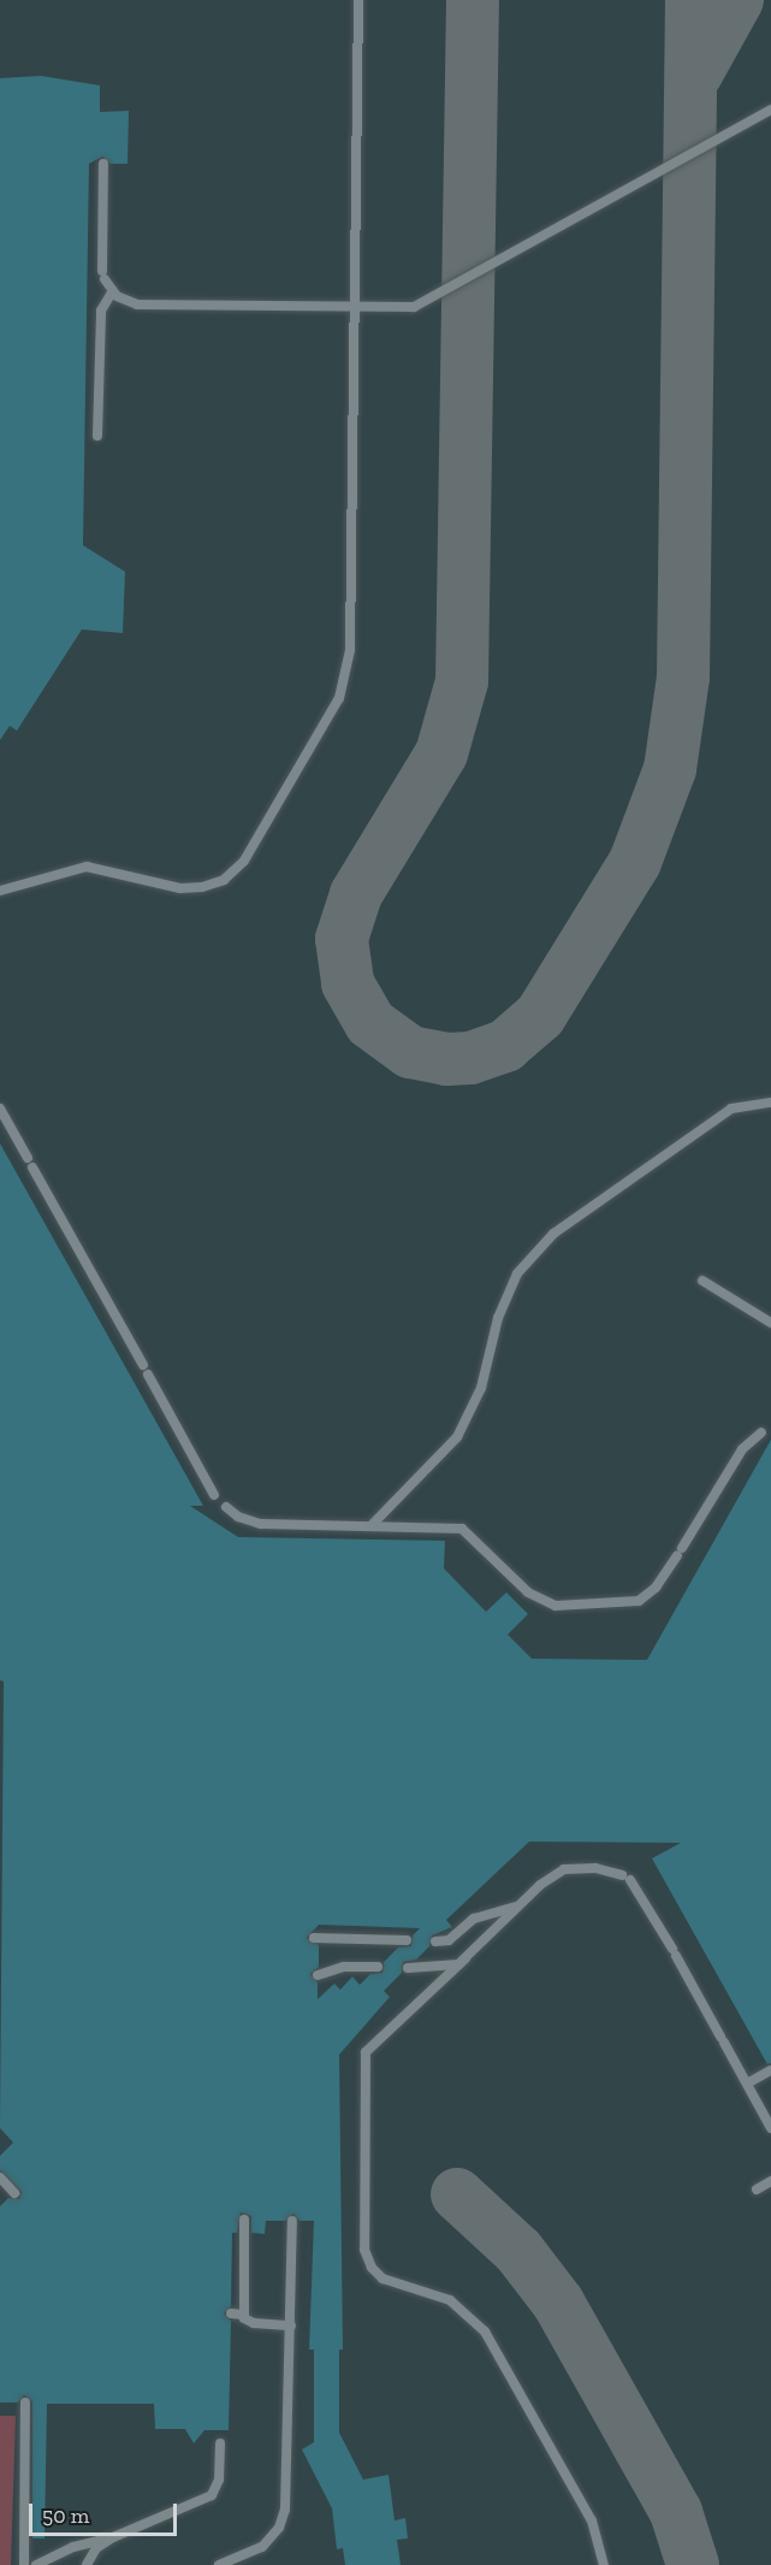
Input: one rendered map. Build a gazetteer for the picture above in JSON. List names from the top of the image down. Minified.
{"scale_bar":"50 m"}
